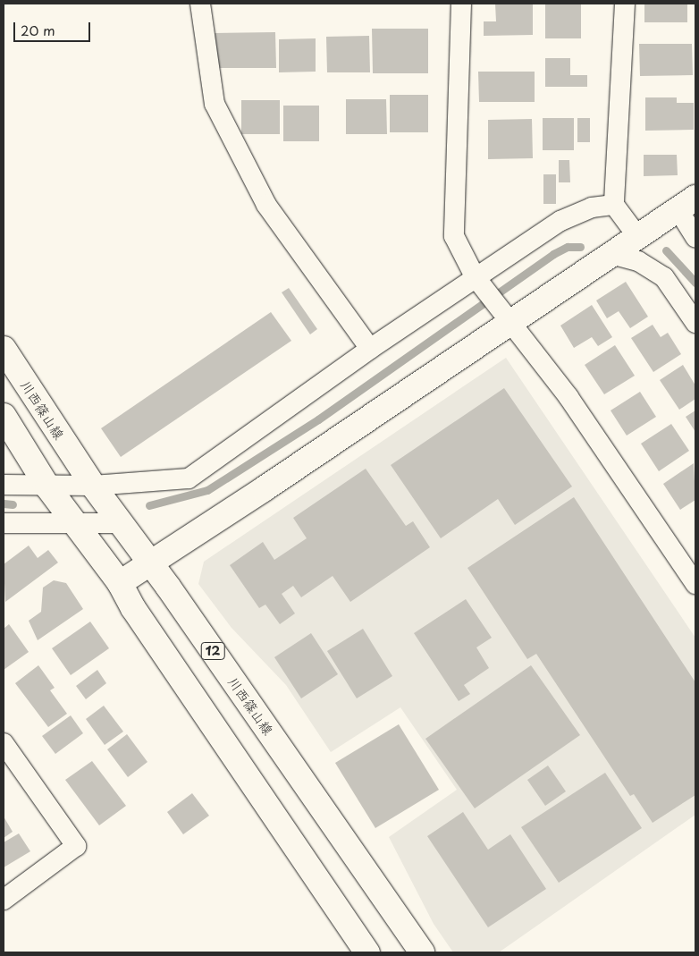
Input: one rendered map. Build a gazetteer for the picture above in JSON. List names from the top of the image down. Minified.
{"streets":{"main road":["川西篠山線","12"]},"scale_bar":"20 m"}
